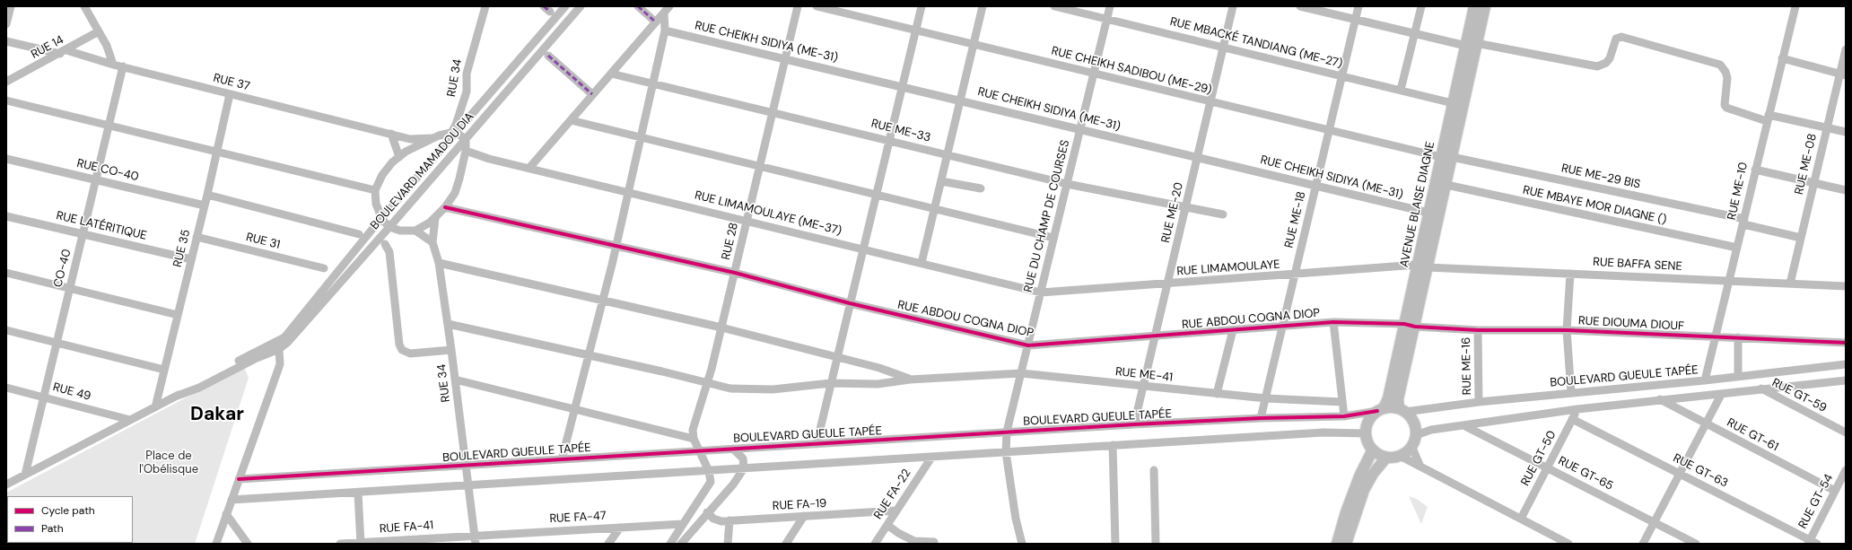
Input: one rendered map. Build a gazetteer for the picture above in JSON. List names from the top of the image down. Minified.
{"streets":{"main road":["AVENUE BLAISE DIAGNE"],"street":["RUE CHEIKH SIDIYA (ME-31)","RUE MBACKÉ TANDIANG (ME-27)","RUE 14","RUE CHEIKH SADIBOU (ME-29)","RUE 34","RUE 37","RUE ME-33","RUE ME-08","RUE CO-40","BOULEVARD MAMADOU DIA","RUE ME-29 BIS","RUE ME-10","RUE MBAYE MOR DIAGNE ()","RUE ME-20","RUE LIMAMOULAYE (ME-37)","RUE DU CHAMP DE COURSES","RUE ME-18","RUE LATÉRITIQUE","RUE 31","RUE 28","RUE 35","RUE BAFFA SENE","CO-40","RUE LIMAMOULAYE","RUE ABDOU COGNA DIOP","RUE DIOUMA DIOUF","RUE ME-16","RUE ME-41","BOULEVARD GUEULE TAPÉE","RUE 49","RUE GT-59","RUE GT-61","RUE GT-50","RUE GT-63","RUE GT-65","RUE FA-22","RUE GT-54","RUE FA-19","RUE FA-47","RUE FA-41"]},"crossings":[["RUE CHEIKH SIDIYA (ME-31)","AVENUE BLAISE DIAGNE"],["RUE CHEIKH SIDIYA (ME-31)","RUE ME-20"],["RUE CHEIKH SIDIYA (ME-31)","RUE DU CHAMP DE COURSES"],["RUE CHEIKH SIDIYA (ME-31)","RUE ME-18"],["RUE CHEIKH SIDIYA (ME-31)","RUE 28"],["RUE MBACKÉ TANDIANG (ME-27)","AVENUE BLAISE DIAGNE"],["RUE MBACKÉ TANDIANG (ME-27)","RUE ME-20"],["RUE MBACKÉ TANDIANG (ME-27)","RUE DU CHAMP DE COURSES"],["RUE MBACKÉ TANDIANG (ME-27)","RUE ME-18"],["RUE 14","RUE 37"],["RUE CHEIKH SADIBOU (ME-29)","RUE ME-29 BIS"],["RUE CHEIKH SADIBOU (ME-29)","AVENUE BLAISE DIAGNE"],["RUE CHEIKH SADIBOU (ME-29)","RUE ME-20"],["RUE CHEIKH SADIBOU (ME-29)","RUE DU CHAMP DE COURSES"],["RUE CHEIKH SADIBOU (ME-29)","RUE ME-18"],["RUE 34","BOULEVARD MAMADOU DIA"],["RUE 34","RUE ME-41"],["RUE 34","BOULEVARD GUEULE TAPÉE"],["RUE 34","RUE FA-47"],["RUE 34","RUE FA-41"],["RUE 37","RUE 35"],["RUE 37","CO-40"],["RUE ME-33","RUE ME-20"],["RUE ME-33","RUE DU CHAMP DE COURSES"],["RUE ME-33","RUE 28"],["RUE ME-08","RUE ME-29 BIS"],["RUE ME-08","RUE BAFFA SENE"],["RUE CO-40","RUE 35"],["RUE CO-40","CO-40"],["RUE ME-29 BIS","RUE ME-10"],["RUE ME-29 BIS","AVENUE BLAISE DIAGNE"],["RUE ME-10","RUE MBAYE MOR DIAGNE ()"],["RUE ME-10","RUE BAFFA SENE"],["RUE ME-10","RUE DIOUMA DIOUF"],["RUE ME-10","BOULEVARD GUEULE TAPÉE"],["AVENUE BLAISE DIAGNE","RUE MBAYE MOR DIAGNE ()"],["AVENUE BLAISE DIAGNE","RUE BAFFA SENE"],["AVENUE BLAISE DIAGNE","RUE LIMAMOULAYE"],["AVENUE BLAISE DIAGNE","RUE ABDOU COGNA DIOP"],["AVENUE BLAISE DIAGNE","RUE DIOUMA DIOUF"],["AVENUE BLAISE DIAGNE","BOULEVARD GUEULE TAPÉE"],["RUE ME-20","RUE LIMAMOULAYE"],["RUE ME-20","RUE ABDOU COGNA DIOP"],["RUE ME-20","RUE ME-41"],["RUE ME-20","BOULEVARD GUEULE TAPÉE"],["RUE LIMAMOULAYE (ME-37)","RUE DU CHAMP DE COURSES"],["RUE LIMAMOULAYE (ME-37)","RUE 28"],["RUE LIMAMOULAYE (ME-37)","RUE LIMAMOULAYE"],["RUE DU CHAMP DE COURSES","RUE LIMAMOULAYE"],["RUE DU CHAMP DE COURSES","RUE ABDOU COGNA DIOP"],["RUE DU CHAMP DE COURSES","RUE ME-41"],["RUE DU CHAMP DE COURSES","BOULEVARD GUEULE TAPÉE"],["RUE ME-18","RUE LIMAMOULAYE"],["RUE ME-18","RUE ABDOU COGNA DIOP"],["RUE ME-18","RUE ME-41"],["RUE ME-18","BOULEVARD GUEULE TAPÉE"],["RUE LATÉRITIQUE","RUE 35"],["RUE LATÉRITIQUE","CO-40"],["RUE 31","RUE 35"],["RUE 28","RUE ABDOU COGNA DIOP"],["RUE 28","RUE ME-41"],["RUE BAFFA SENE","RUE LIMAMOULAYE"],["CO-40","RUE 49"],["RUE ABDOU COGNA DIOP","RUE DIOUMA DIOUF"],["RUE DIOUMA DIOUF","RUE ME-16"],["RUE ME-16","BOULEVARD GUEULE TAPÉE"],["RUE GT-61","RUE GT-54"],["RUE GT-50","RUE GT-63"],["RUE GT-50","RUE GT-65"],["RUE GT-63","RUE GT-54"],["RUE FA-22","RUE FA-19"],["RUE FA-47","RUE FA-41"]],"districts":["Dakar"],"parks":["Place de l'Obélisque"],"legend":["Cycle path","Path"]}
